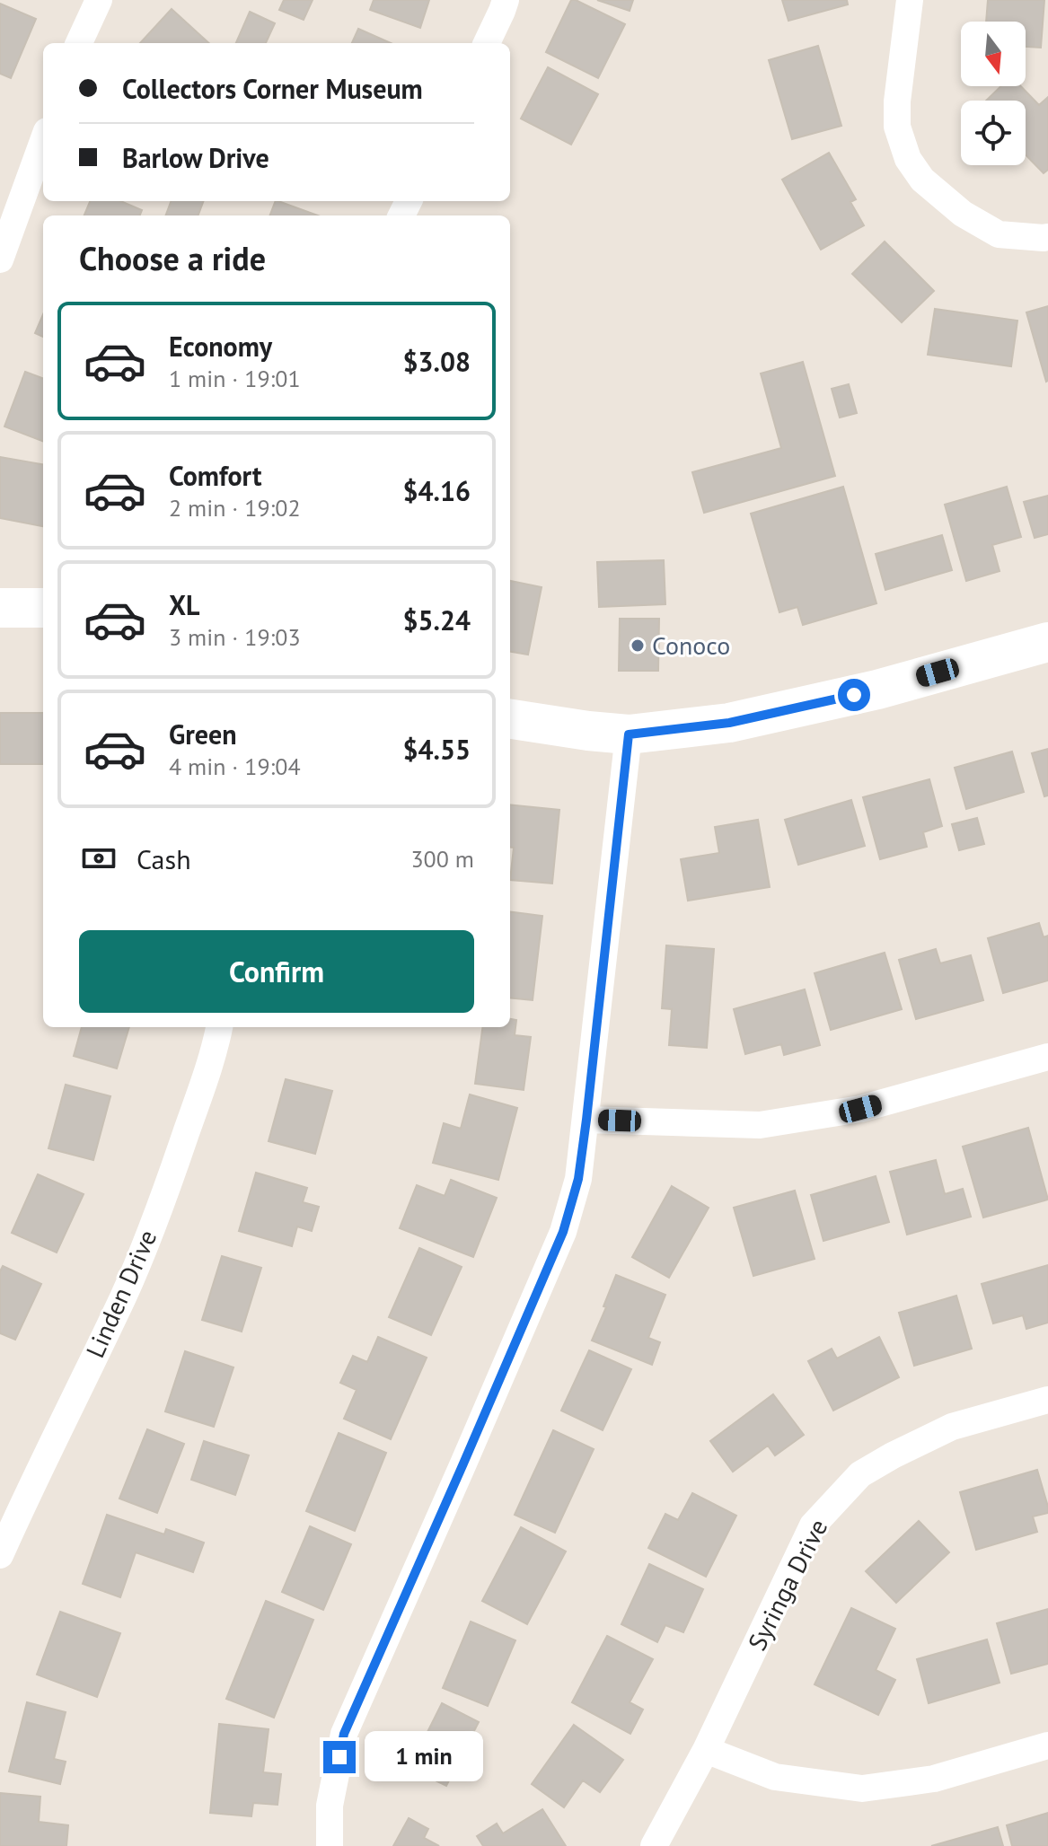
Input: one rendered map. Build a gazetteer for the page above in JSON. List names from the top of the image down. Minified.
{"streets":{"street":["Linden Drive","Syringa Drive"]},"places":["Conoco"],"north":"bottom","page":{"banner":["Collectors Corner Museum","Barlow Drive"],"heading":"Choose a ride","list":[{"name":"Economy","note":"1 min · 19:01","value":"$3.08"},{"name":"Comfort","note":"2 min · 19:02","value":"$4.16"},{"name":"XL","note":"3 min · 19:03","value":"$5.24"},{"name":"Green","note":"4 min · 19:04","value":"$4.55"}],"pay":["Cash","300 m"],"buttons":"Confirm","bubble":"1 min"}}
